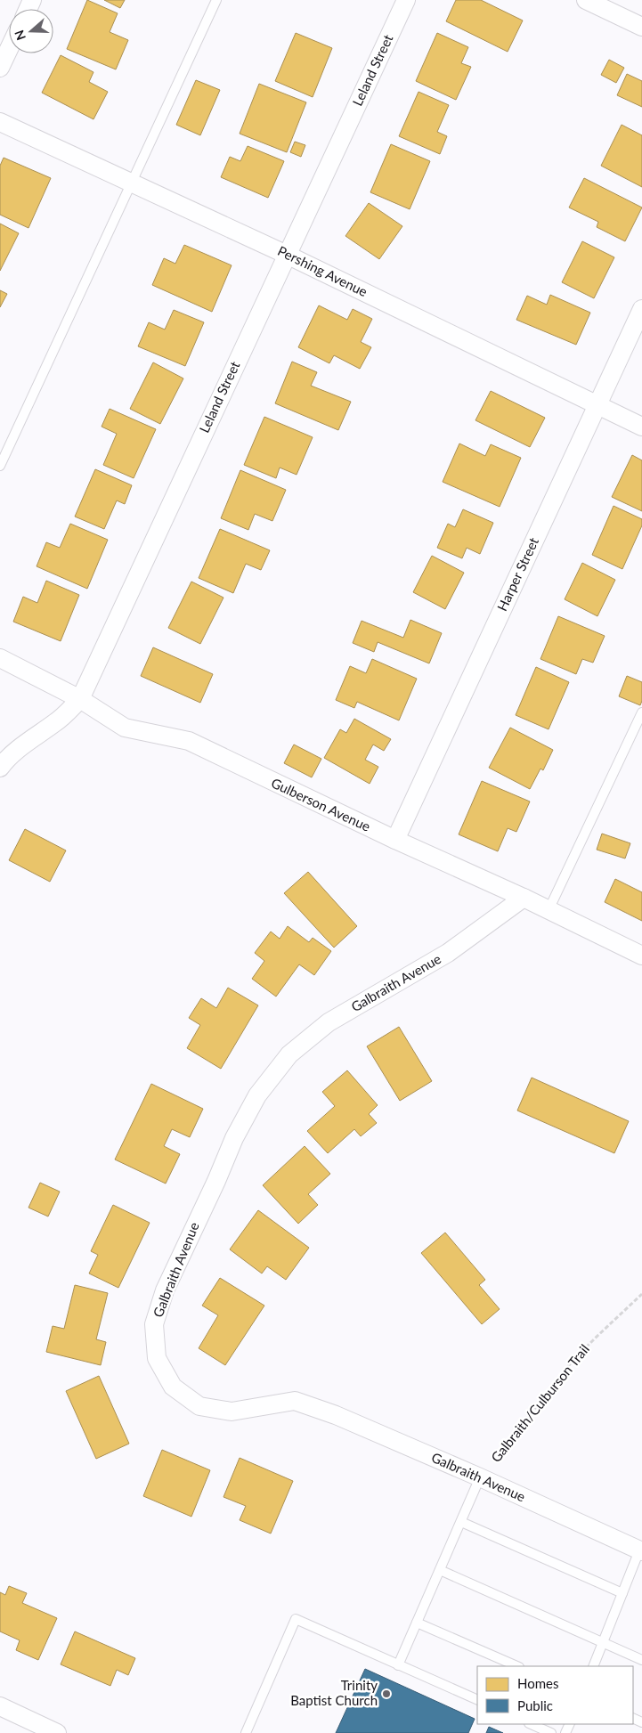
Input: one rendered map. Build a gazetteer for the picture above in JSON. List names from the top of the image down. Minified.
{"streets":{"street":["Leland Street","Pershing Avenue","Harper Street","Gulberson Avenue","Galbraith Avenue"],"path":["Galbraith/Culburson Trail"]},"crossings":[["Leland Street","Pershing Avenue"],["Leland Street","Gulberson Avenue"],["Pershing Avenue","Harper Street"],["Harper Street","Gulberson Avenue"],["Gulberson Avenue","Galbraith Avenue"],["Galbraith Avenue","Galbraith/Culburson Trail"]],"places":["Trinity Baptist Church"],"legend":["Homes","Public"],"north":"left"}
